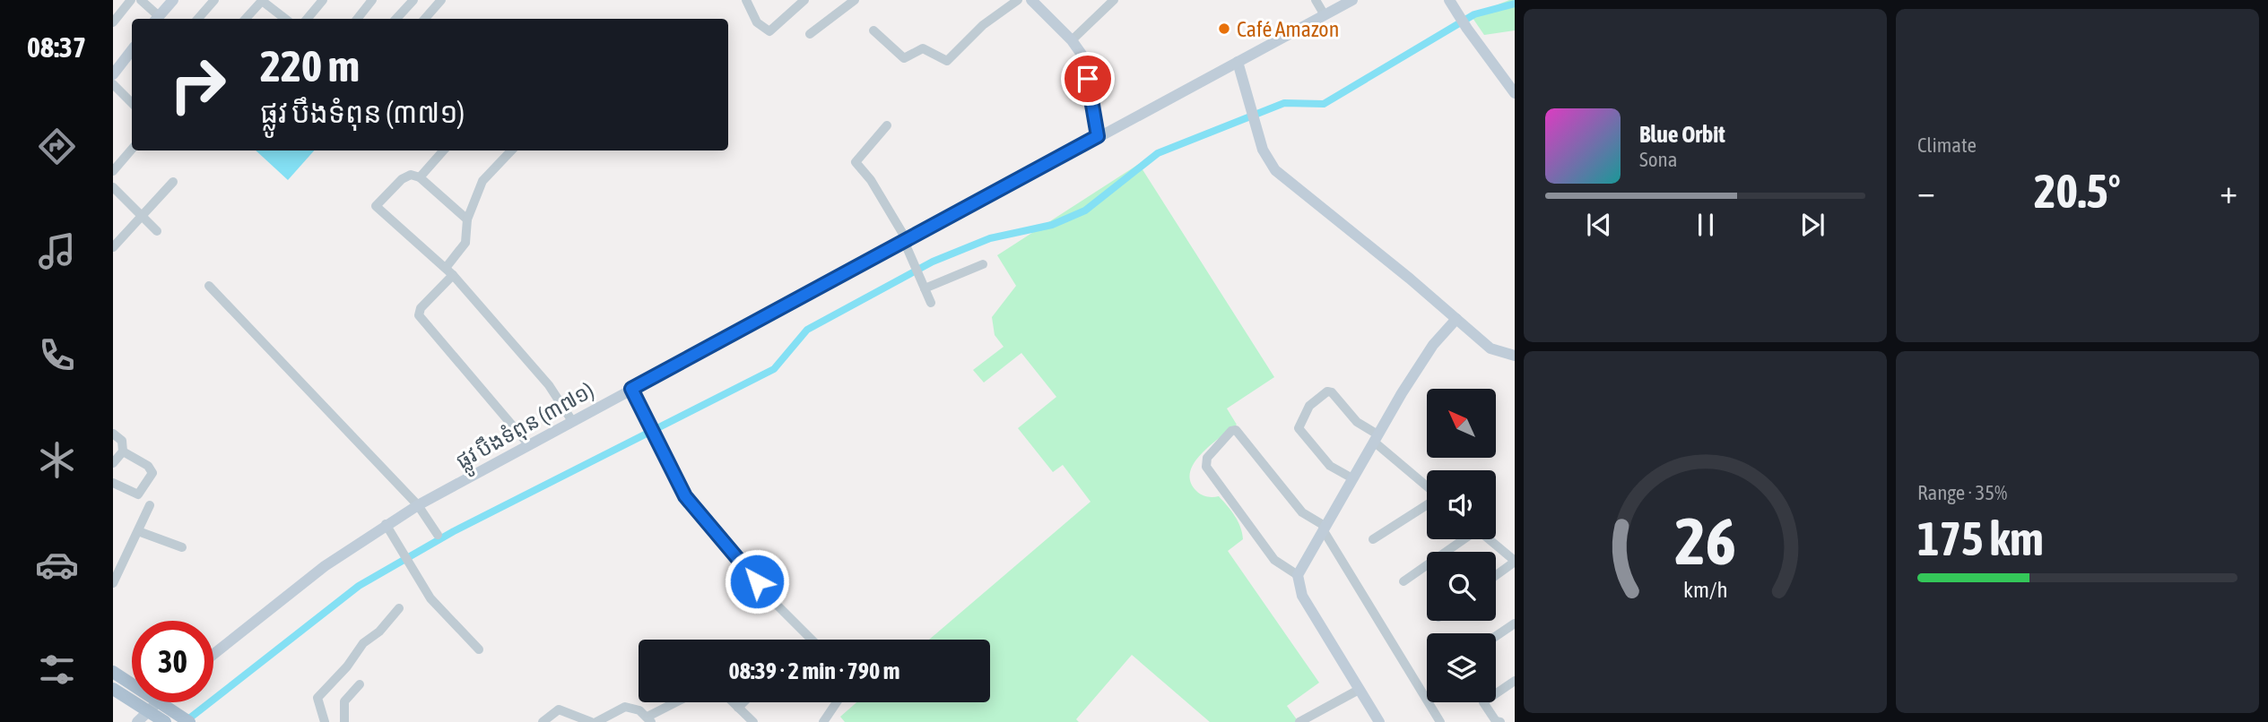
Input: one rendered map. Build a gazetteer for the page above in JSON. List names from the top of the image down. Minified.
{"streets":{"main road":["ផ្លូវ បឹងទំពុន (៣៧១)"]},"places":["Café Amazon"],"north":"top left","page":{"tabs":"08:37","tile":["Climate",["Range · 35%","175 km"]],"turn":["220 m","ផ្លូវ បឹងទំពុន (៣៧១)"],"song":["Blue Orbit","Sona"],"heat":["−","20.5°","+"],"limit":"30","trip":"08:39 · 2 min · 790 m","gauge":["26","km/h"]}}
